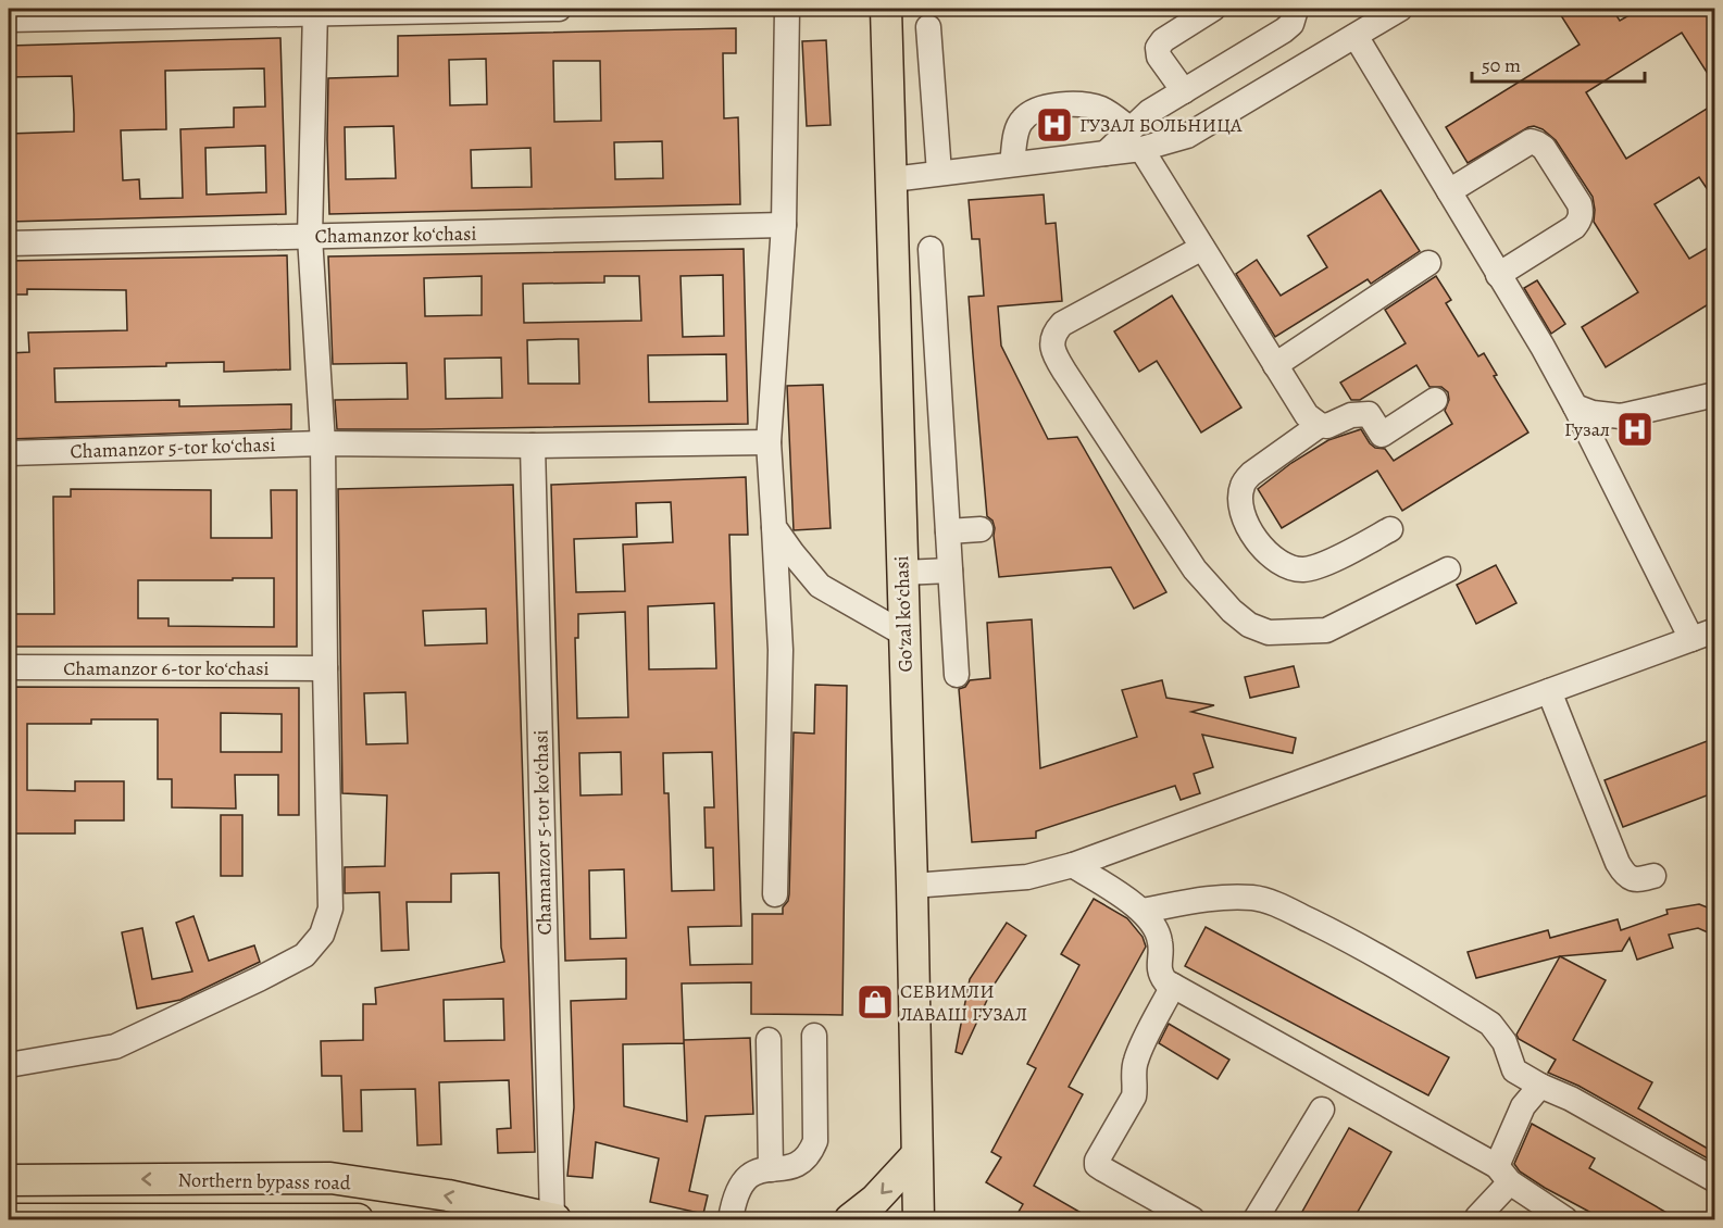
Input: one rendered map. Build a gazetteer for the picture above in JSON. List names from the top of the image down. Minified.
{"streets":{"main road":["Goʻzal koʻchasi","Northern bypass road"],"street":["Chamanzor koʻchasi","Chamanzor 5-tor koʻchasi","Chamanzor 6-tor koʻchasi"]},"crossings":[["Chamanzor 5-tor koʻchasi","Northern bypass road"]],"places":{"hospital":["ГУЗАЛ БОЛЬНИЦА","Гузал"],"shop":["СЕВИМЛИ ЛАВАШ ГУЗАЛ"]},"scale_bar":"50 m"}
